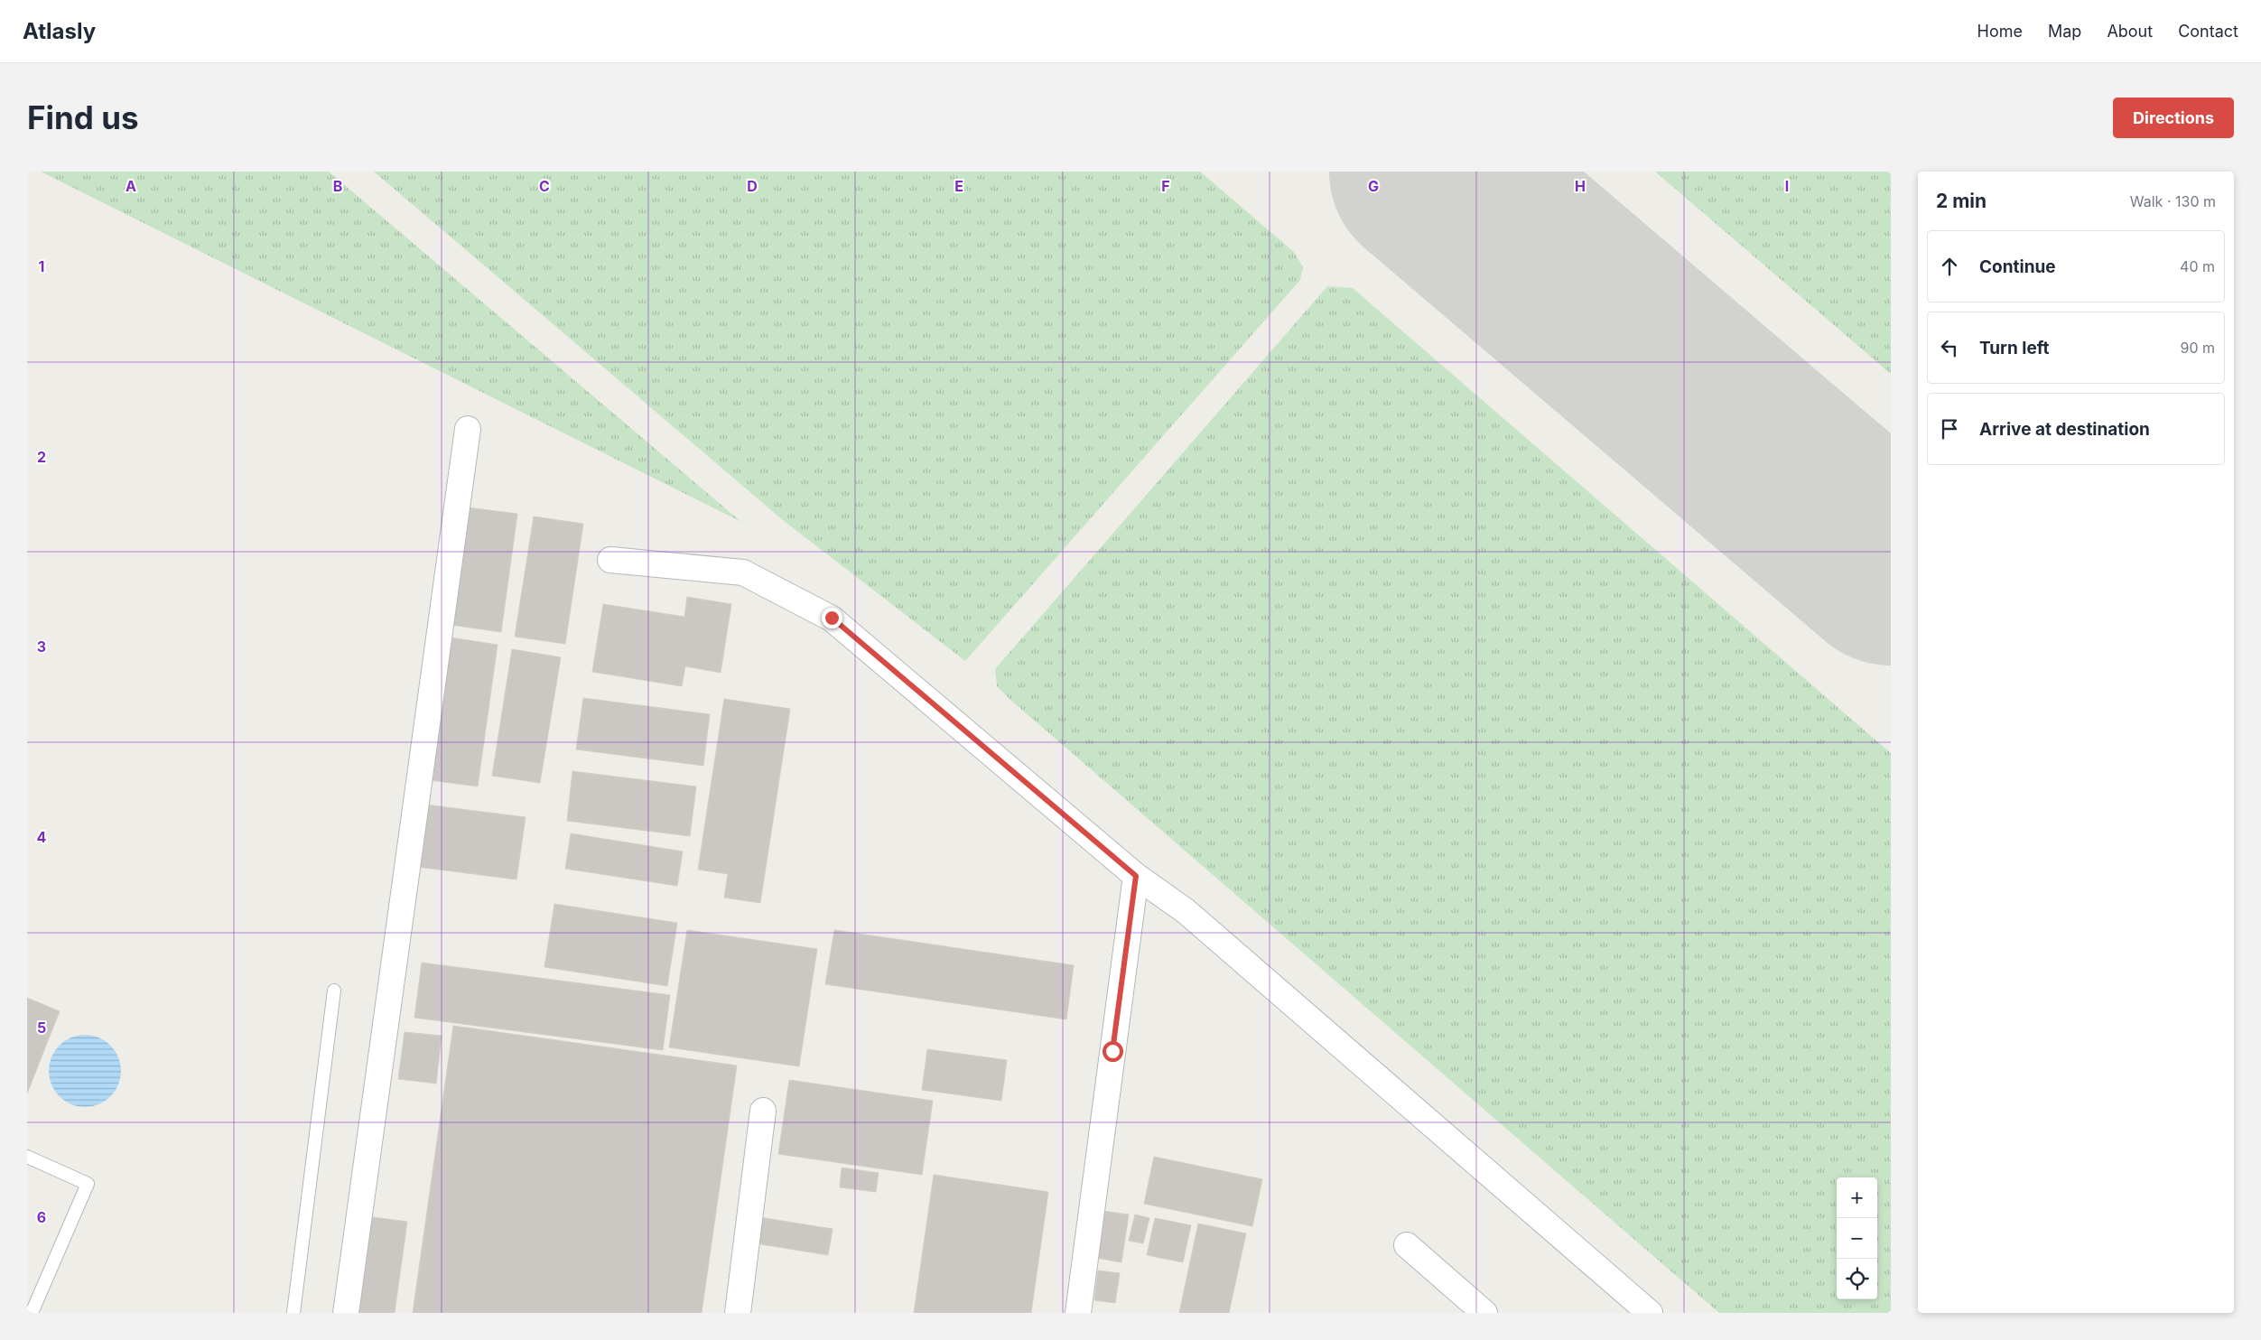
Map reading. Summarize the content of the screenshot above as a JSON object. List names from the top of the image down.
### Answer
{
  "page": {
    "header": "Atlasly",
    "nav": [
      "Home",
      "Map",
      "About",
      "Contact"
    ],
    "buttons": "Directions",
    "title": "Find us",
    "heading": ["2 min", "Walk · 130 m"],
    "list": [
      ["Continue", "40 m"],
      ["Turn left", "90 m"],
      "Arrive at destination"
    ],
    "map_buttons": ["+", "−"]
  },
  "grid": {
    "columns": [
      "A",
      "B",
      "C",
      "D",
      "E",
      "F",
      "G",
      "H",
      "I"
    ],
    "rows": [
      "1",
      "2",
      "3",
      "4",
      "5",
      "6"
    ]
  }
}
